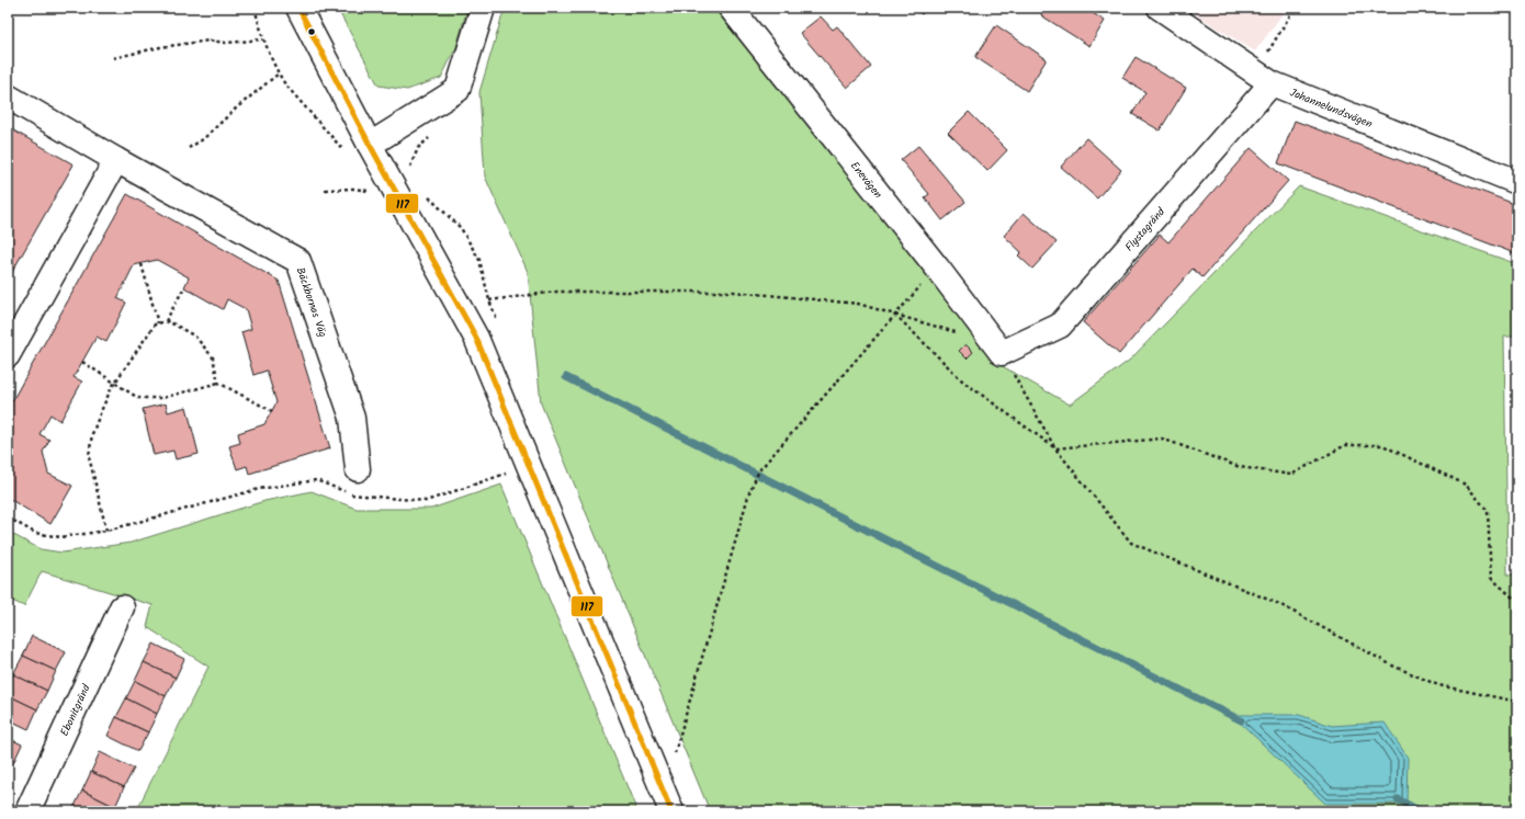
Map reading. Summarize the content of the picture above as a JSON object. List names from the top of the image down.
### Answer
{
  "streets": {
    "street": [
      "Johannelundsvägen",
      "Enevägen",
      "Flystagränd",
      "Bäckbornas Väg",
      "Ebonitgränd"
    ]
  },
  "crossings": [
    ["Johannelundsvägen", "Flystagränd"],
    ["Enevägen", "Flystagränd"]
  ],
  "lines": ["transit line 117"]
}
